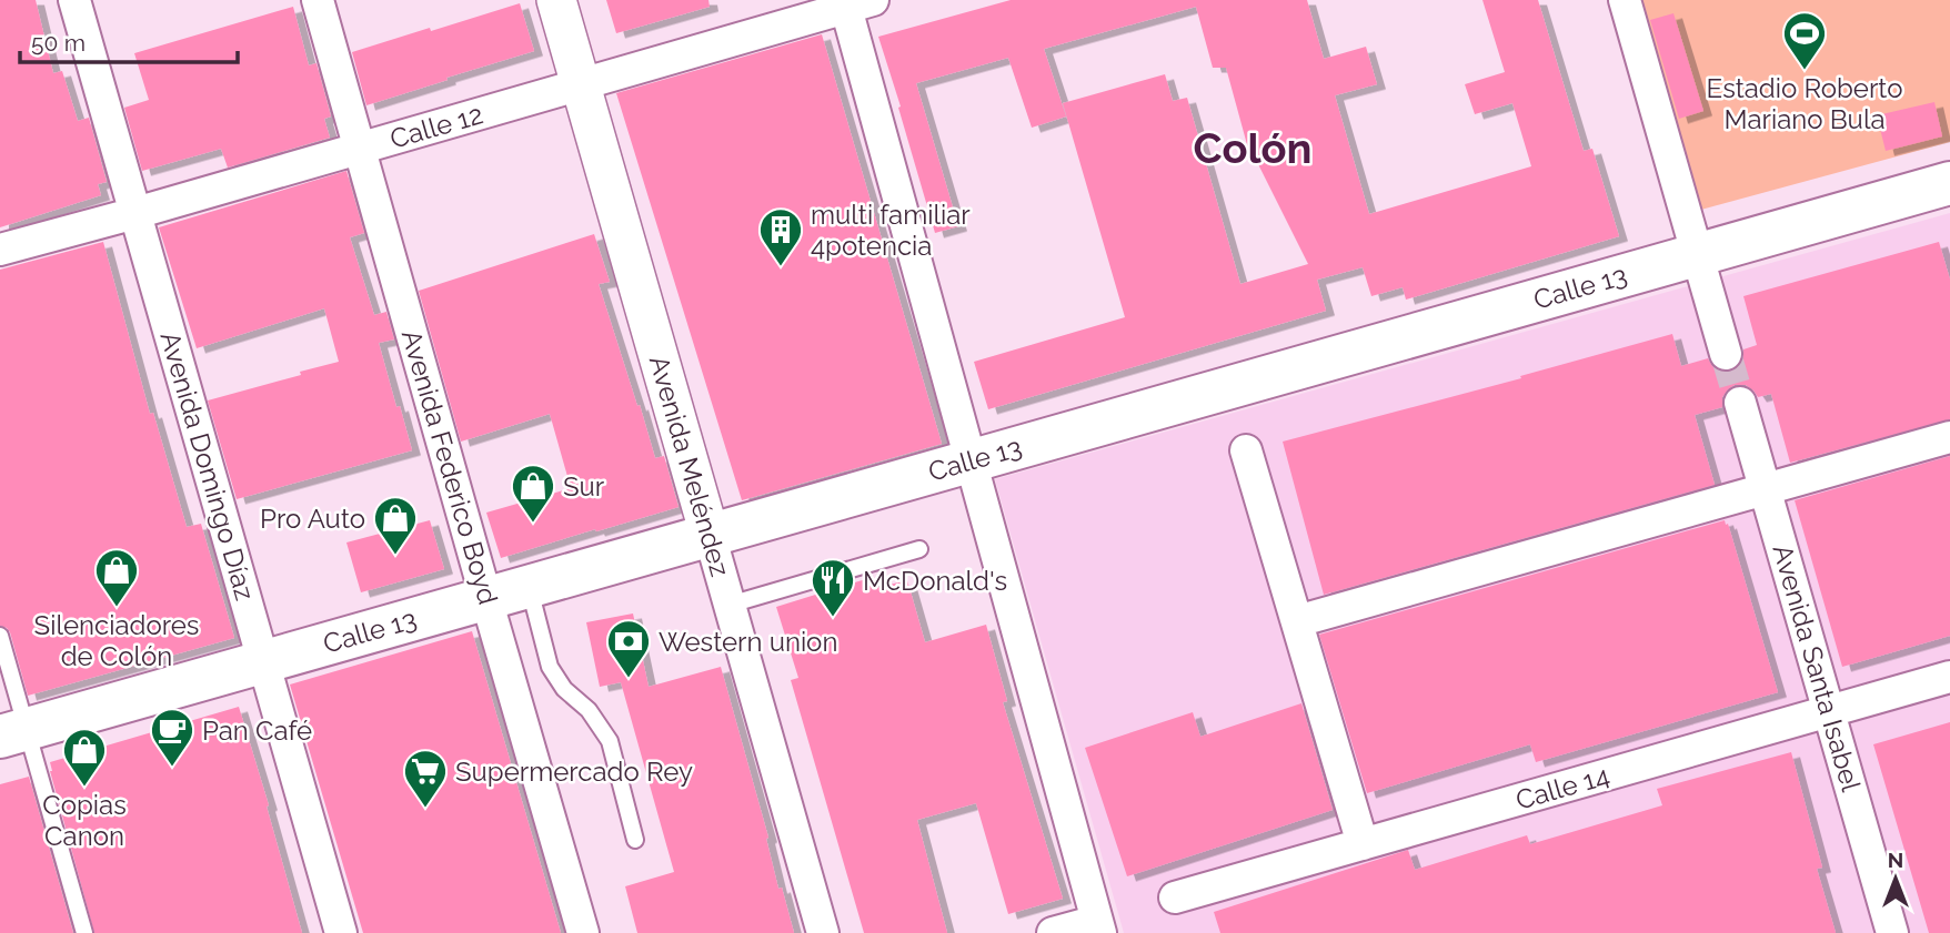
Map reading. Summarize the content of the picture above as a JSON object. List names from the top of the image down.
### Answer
{
  "streets": {
    "main road": ["Calle 13"],
    "street": [
      "Calle 12",
      "Avenida Domingo Díaz",
      "Avenida Meléndez",
      "Avenida Federico Boyd",
      "Avenida Santa Isabel",
      "Calle 14"
    ]
  },
  "crossings": [
    ["Calle 12", "Avenida Domingo Díaz"],
    ["Calle 12", "Avenida Meléndez"],
    ["Calle 12", "Avenida Federico Boyd"],
    ["Calle 13", "Avenida Domingo Díaz"],
    ["Calle 13", "Avenida Meléndez"],
    ["Calle 13", "Avenida Federico Boyd"],
    ["Avenida Santa Isabel", "Calle 14"]
  ],
  "districts": ["Colón"],
  "places": {
    "sports": ["Estadio Roberto Mariano Bula"],
    "building": ["multi familiar 4potencia"],
    "shop": [
      "Sur",
      "Pro Auto",
      "Silenciadores de Colón",
      "Copias Canon"
    ],
    "restaurant": ["McDonald's"],
    "bank": ["Western union"],
    "cafe": ["Pan Café"],
    "supermarket": ["Supermercado Rey"]
  },
  "scale_bar": "50 m",
  "north": "top"
}
